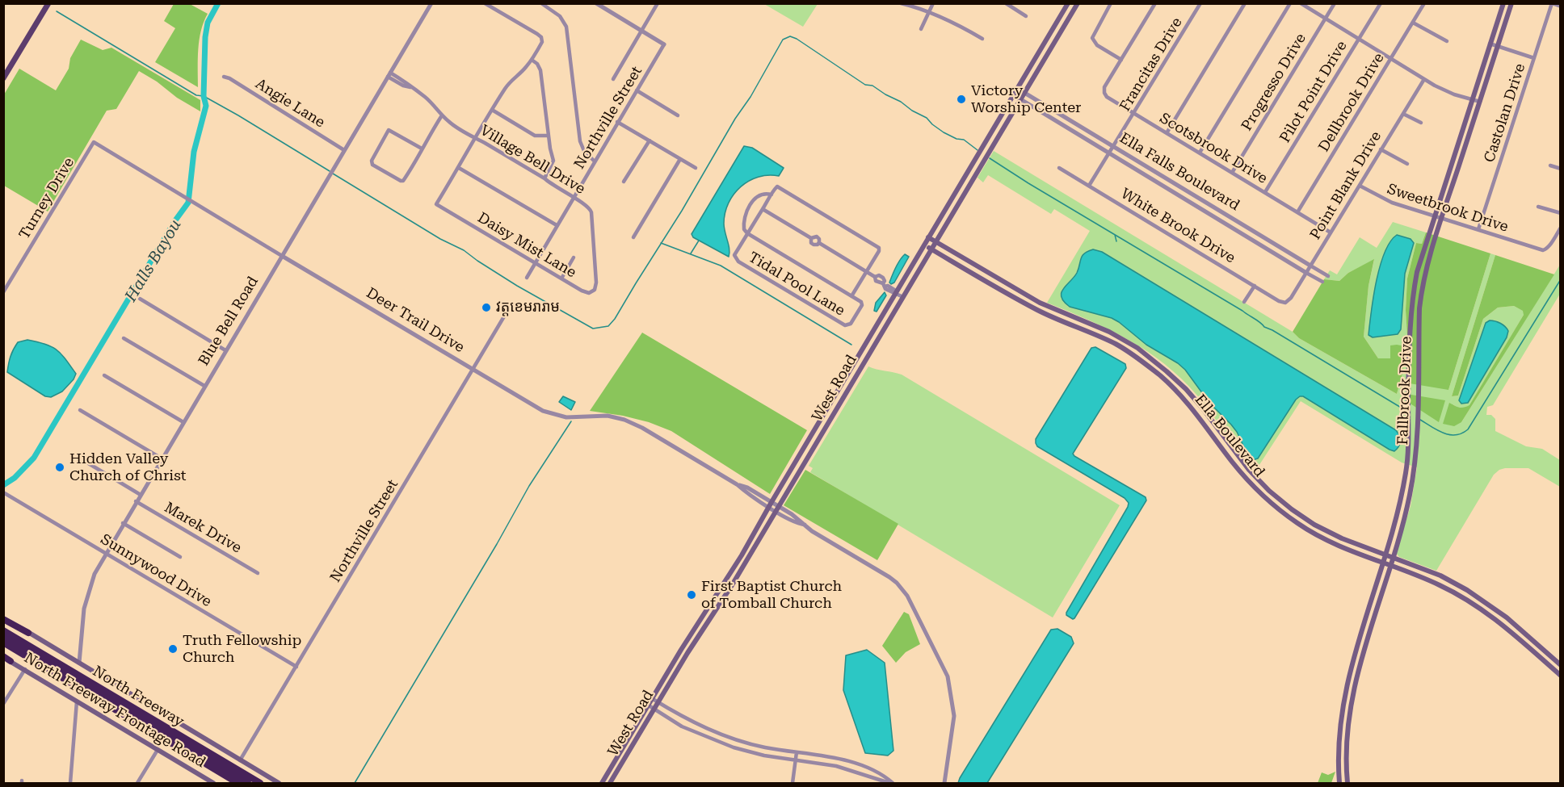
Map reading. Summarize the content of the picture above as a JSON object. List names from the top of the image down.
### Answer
{
  "streets": {
    "highway": ["North Freeway"],
    "main road": [
      "West Road",
      "Fallbrook Drive",
      "Ella Boulevard",
      "North Freeway Frontage Road"
    ],
    "street": [
      "Francitas Drive",
      "Progresso Drive",
      "Pilot Point Drive",
      "Dellbrook Drive",
      "Angie Lane",
      "Castolan Drive",
      "Northville Street",
      "Scotsbrook Drive",
      "Village Bell Drive",
      "Ella Falls Boulevard",
      "Point Blank Drive",
      "Turney Drive",
      "Sweetbrook Drive",
      "White Brook Drive",
      "Daisy Mist Lane",
      "Tidal Pool Lane",
      "Deer Trail Drive",
      "Blue Bell Road",
      "Marek Drive",
      "Sunnywood Drive"
    ]
  },
  "crossings": [
    ["Francitas Drive", "Scotsbrook Drive"],
    ["Francitas Drive", "Ella Falls Boulevard"],
    ["Francitas Drive", "White Brook Drive"],
    ["Progresso Drive", "Scotsbrook Drive"],
    ["Pilot Point Drive", "Scotsbrook Drive"],
    ["Dellbrook Drive", "Scotsbrook Drive"],
    ["Angie Lane", "Blue Bell Road"],
    ["Castolan Drive", "Sweetbrook Drive"],
    ["Northville Street", "Village Bell Drive"],
    ["Northville Street", "Daisy Mist Lane"],
    ["Northville Street", "Deer Trail Drive"],
    ["Northville Street", "Sunnywood Drive"],
    ["Northville Street", "North Freeway Frontage Road"],
    ["Scotsbrook Drive", "Point Blank Drive"],
    ["Village Bell Drive", "Daisy Mist Lane"],
    ["Village Bell Drive", "Blue Bell Road"],
    ["Ella Falls Boulevard", "Point Blank Drive"],
    ["Ella Falls Boulevard", "West Road"],
    ["Point Blank Drive", "Sweetbrook Drive"],
    ["Point Blank Drive", "White Brook Drive"],
    ["Turney Drive", "Deer Trail Drive"],
    ["Sweetbrook Drive", "Fallbrook Drive"],
    ["Deer Trail Drive", "Blue Bell Road"],
    ["Deer Trail Drive", "West Road"],
    ["Blue Bell Road", "Marek Drive"],
    ["Blue Bell Road", "Sunnywood Drive"],
    ["Blue Bell Road", "North Freeway Frontage Road"],
    ["West Road", "Ella Boulevard"],
    ["Fallbrook Drive", "Ella Boulevard"]
  ],
  "water": ["Halls Bayou"],
  "places": [
    "Victory Worship Center",
    "វត្តខេមរារាម",
    "Hidden Valley Church of Christ",
    "First Baptist Church of Tomball Church",
    "Truth Fellowship Church"
  ]
}
